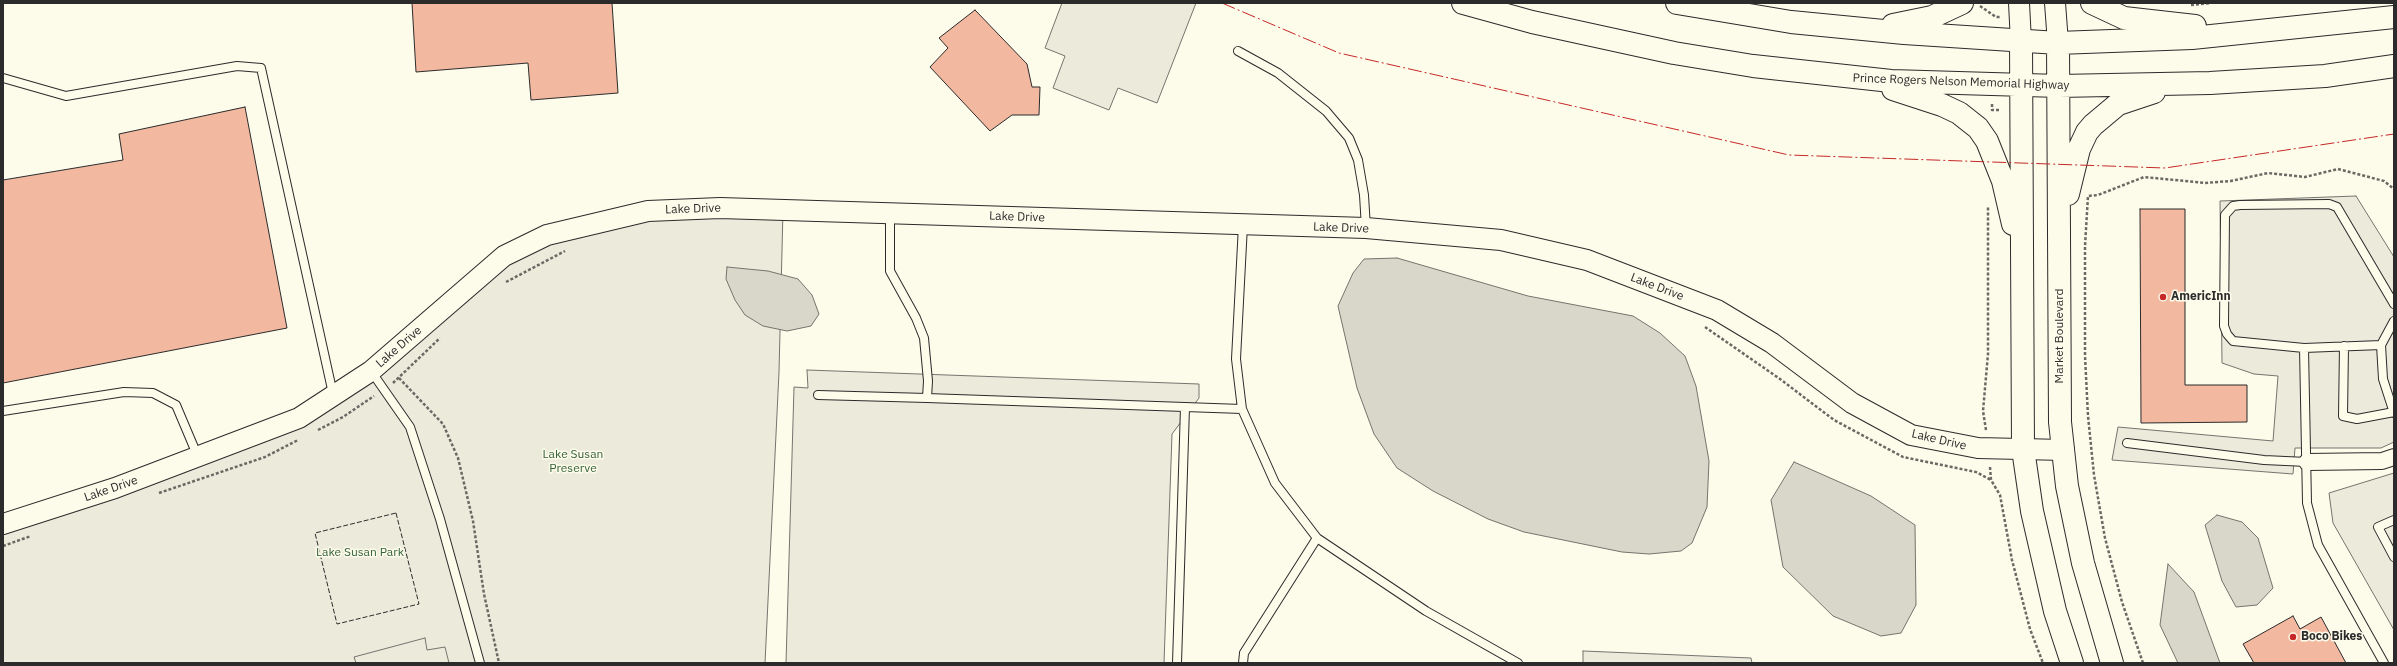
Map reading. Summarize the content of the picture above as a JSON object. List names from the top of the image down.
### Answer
{
  "streets": {
    "main road": ["Prince Rogers Nelson Memorial Highway", "Market Boulevard"],
    "street": ["Lake Drive"]
  },
  "crossings": [
    ["Prince Rogers Nelson Memorial Highway", "Market Boulevard"],
    ["Lake Drive", "Market Boulevard"]
  ],
  "parks": ["Lake Susan Preserve", "Lake Susan Park"],
  "places": ["AmericInn", "Boco Bikes"]
}
